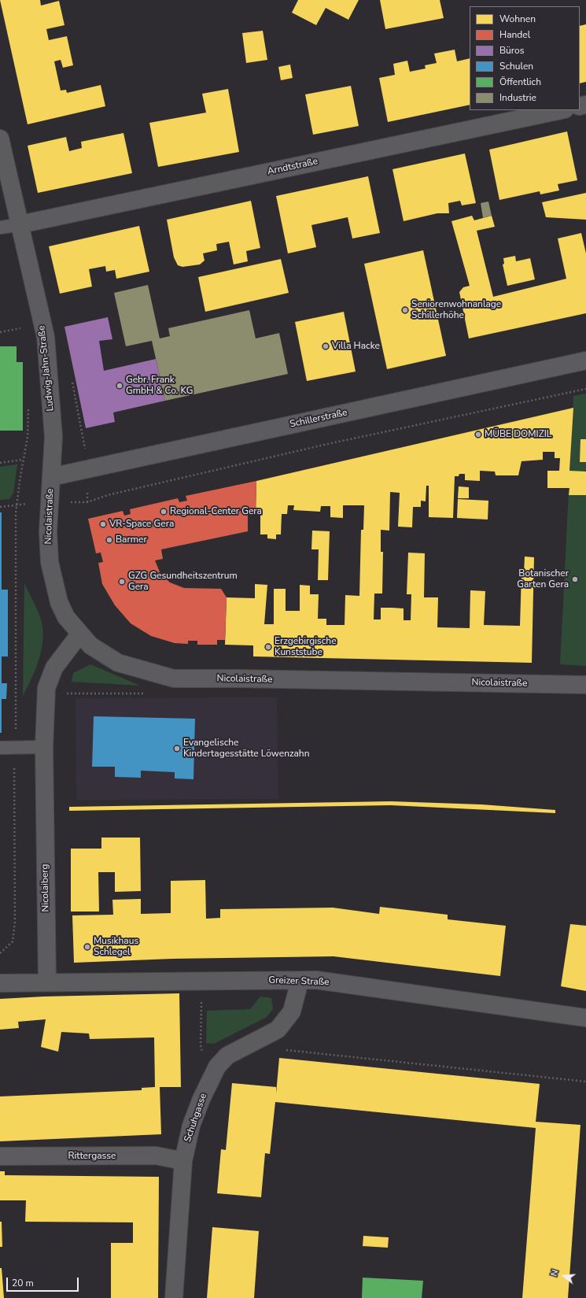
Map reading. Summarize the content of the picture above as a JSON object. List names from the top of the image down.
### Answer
{
  "streets": {
    "street": [
      "Arndtstraße",
      "Ludwig-Jahn-Straße",
      "Schillerstraße",
      "Nicolaistraße",
      "Nicolaiberg",
      "Greizer Straße",
      "Schuhgasse",
      "Rittergasse"
    ]
  },
  "crossings": [
    ["Arndtstraße", "Ludwig-Jahn-Straße"],
    ["Ludwig-Jahn-Straße", "Schillerstraße"],
    ["Ludwig-Jahn-Straße", "Nicolaistraße"],
    ["Schillerstraße", "Nicolaistraße"],
    ["Nicolaistraße", "Nicolaiberg"],
    ["Nicolaiberg", "Greizer Straße"],
    ["Greizer Straße", "Schuhgasse"],
    ["Schuhgasse", "Rittergasse"]
  ],
  "places": [
    "Seniorenwohnanlage Schillerhöhe",
    "Villa Hacke",
    "Gebr. Frank GmbH & Co. KG",
    "MÜBE DOMIZIL",
    "Regional-Center Gera",
    "VR-Space Gera",
    "Barmer",
    "Botanischer Garten Gera",
    "GZG Gesundheitszentrum Gera",
    "Erzgebirgische Kunststube",
    "Evangelische Kindertagesstätte Löwenzahn",
    "Musikhaus Schlegel"
  ],
  "legend": [
    "Wohnen",
    "Handel",
    "Büros",
    "Schulen",
    "Öffentlich",
    "Industrie"
  ],
  "scale_bar": "20 m",
  "north": "left"
}
